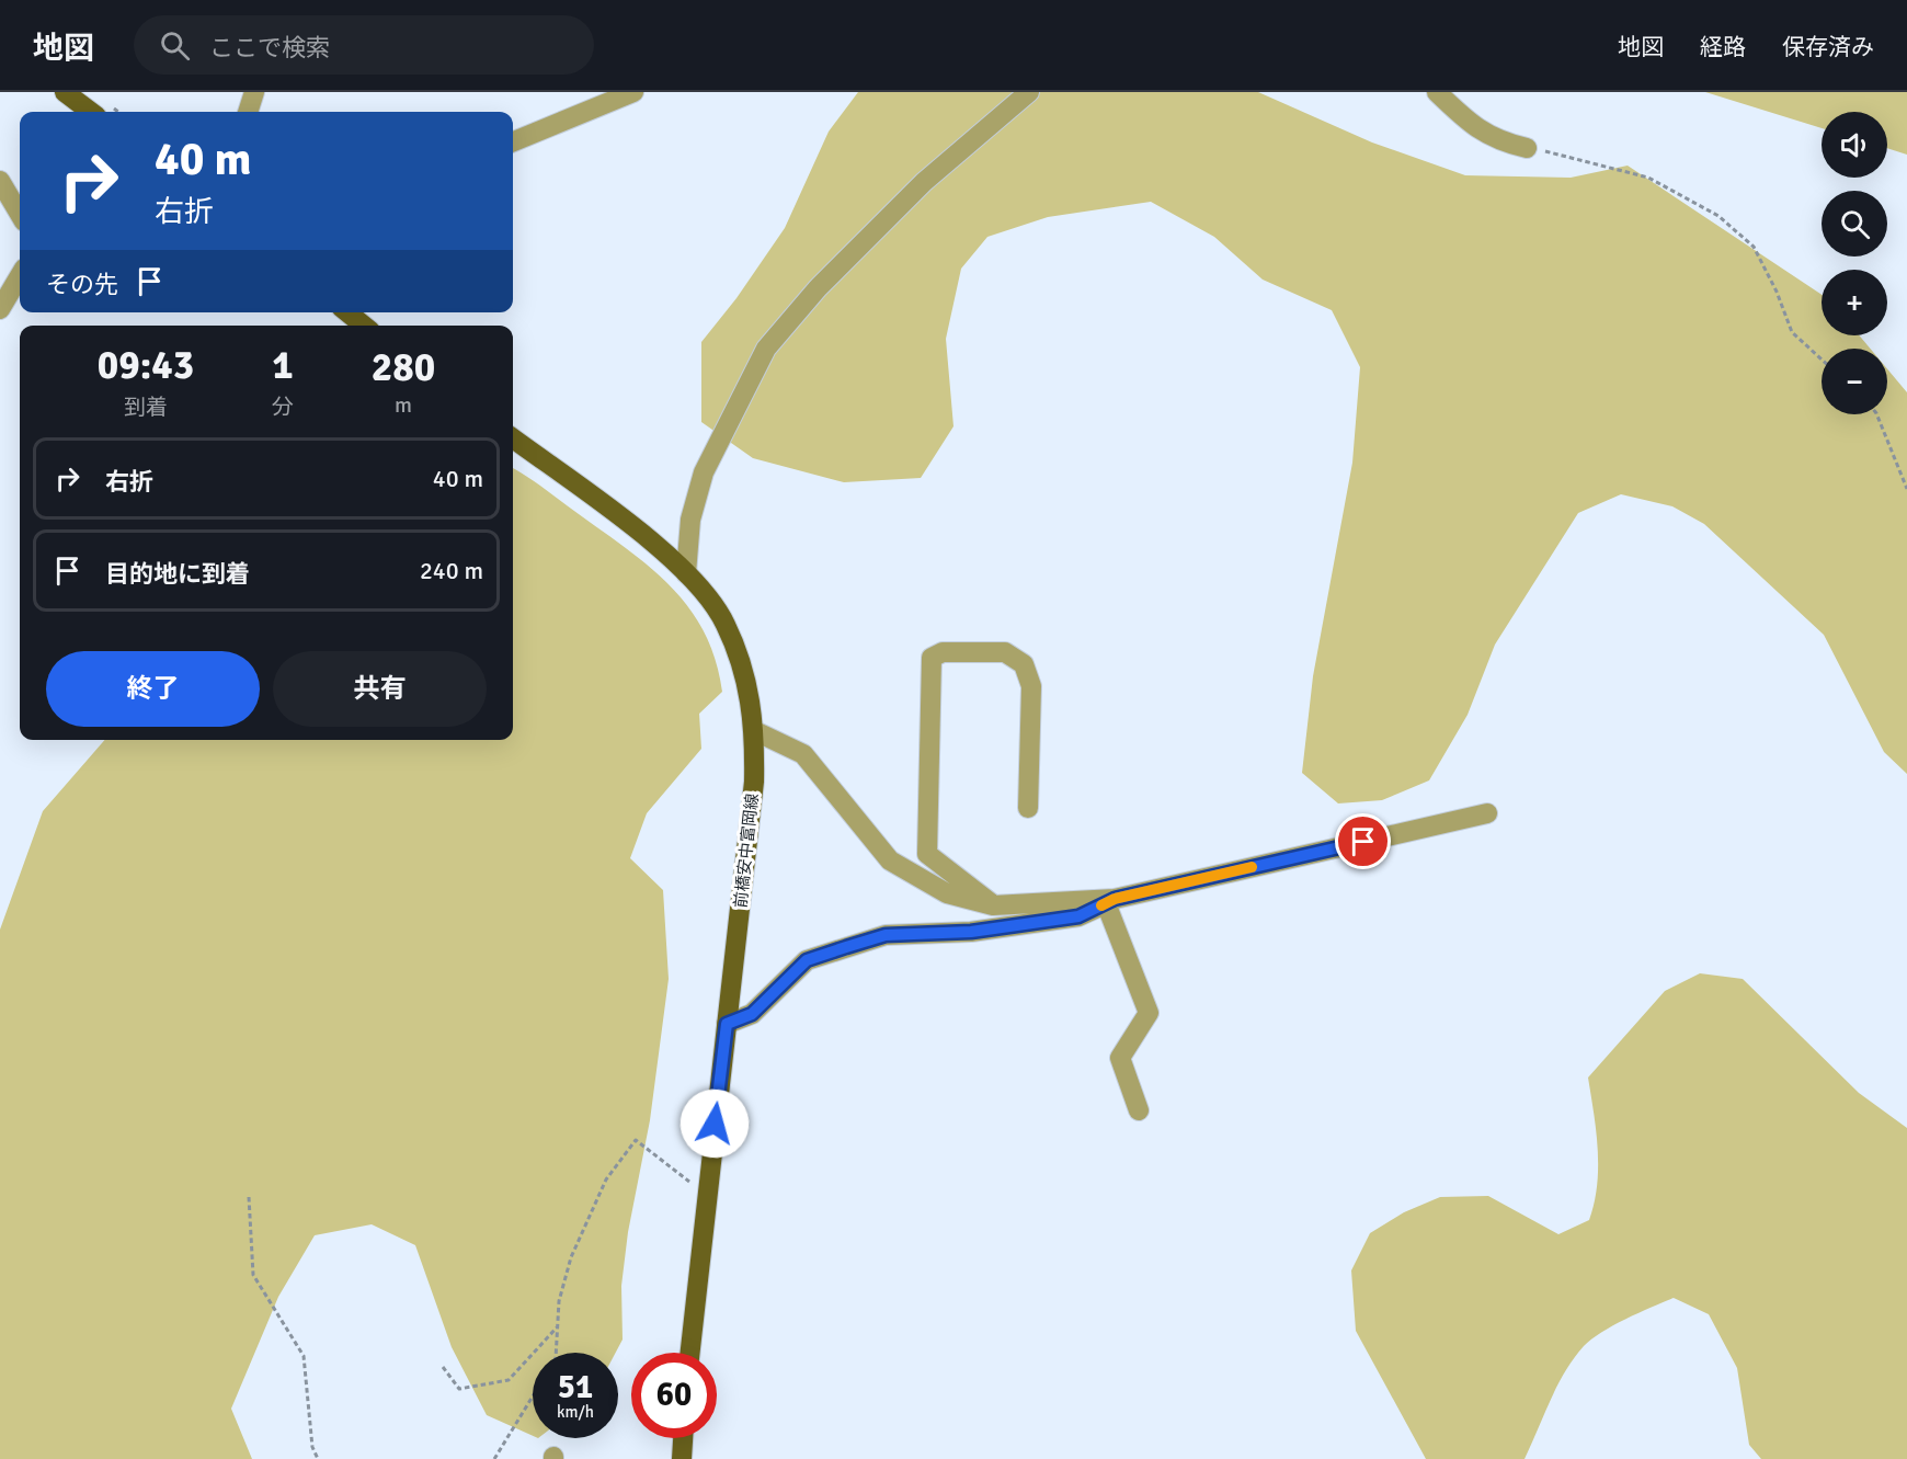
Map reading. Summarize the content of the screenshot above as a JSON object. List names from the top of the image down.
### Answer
{
  "streets": {
    "main road": ["前橋安中富岡線"]
  },
  "page": {
    "header": "地図",
    "search": "ここで検索",
    "nav": ["地図", "経路", "保存済み"],
    "map_buttons": ["+", "−"],
    "turn": ["40 m", "右折"],
    "then": "その先",
    "eta": [
      "09:43",
      "到着",
      "1",
      "分",
      "280",
      "m"
    ],
    "list": [
      {
        "name": "右折",
        "value": "40 m"
      },
      {
        "name": "目的地に到着",
        "value": "240 m"
      }
    ],
    "buttons": ["終了", "共有"],
    "speed": "51 km/h",
    "limit": "60"
  }
}
